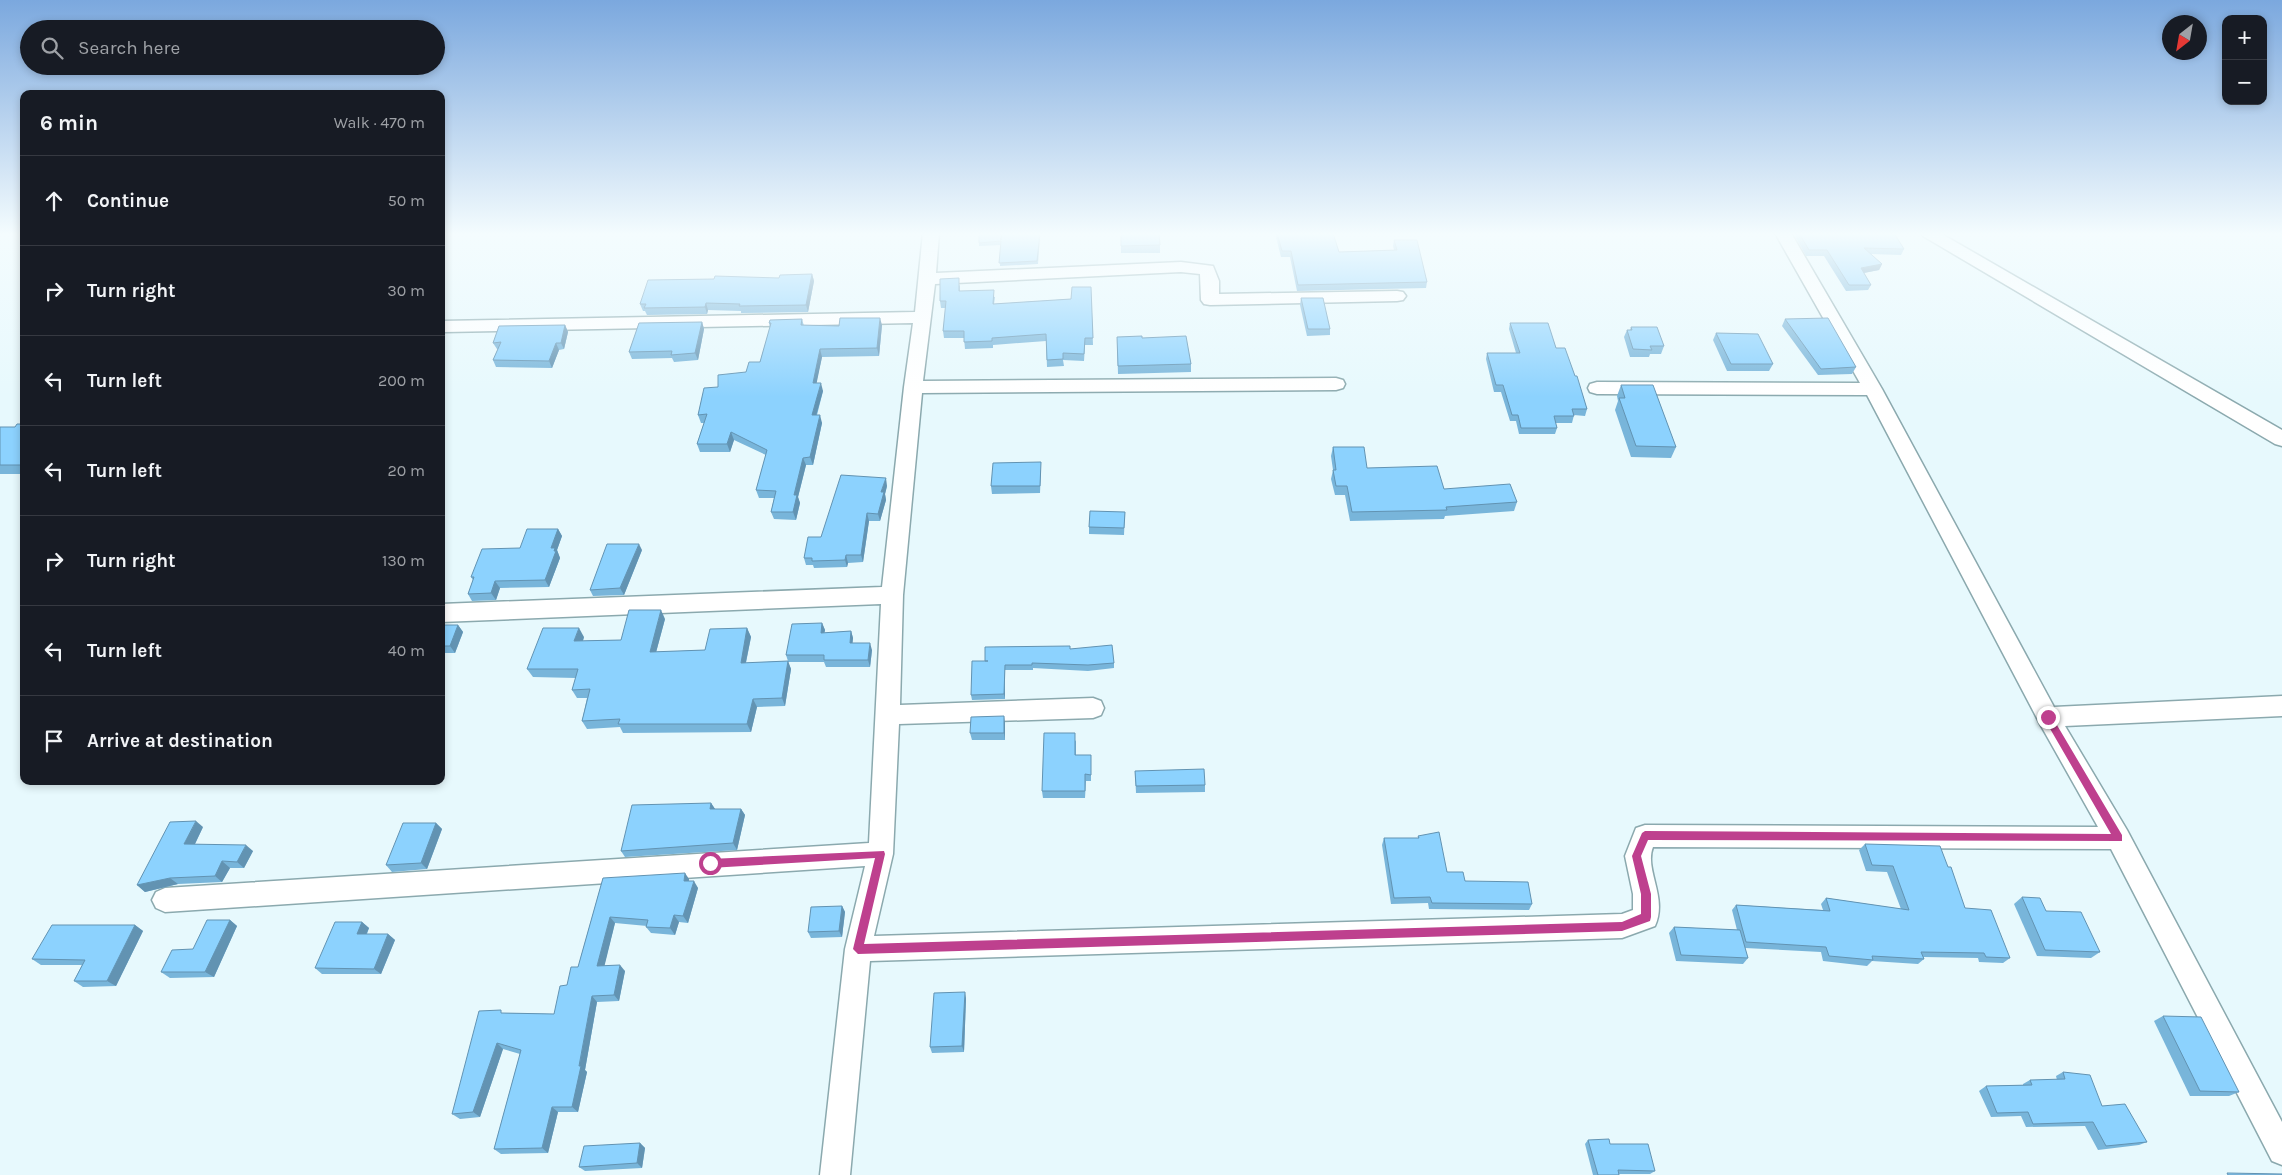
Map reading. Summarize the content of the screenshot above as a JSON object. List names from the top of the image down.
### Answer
{
  "north": "bottom left",
  "page": {
    "map_buttons": ["+", "−"],
    "search": "Search here",
    "heading": ["6 min", "Walk · 470 m"],
    "list": [
      ["Continue", "50 m"],
      ["Turn right", "30 m"],
      ["Turn left", "200 m"],
      ["Turn left", "20 m"],
      ["Turn right", "130 m"],
      ["Turn left", "40 m"],
      "Arrive at destination"
    ]
  }
}
